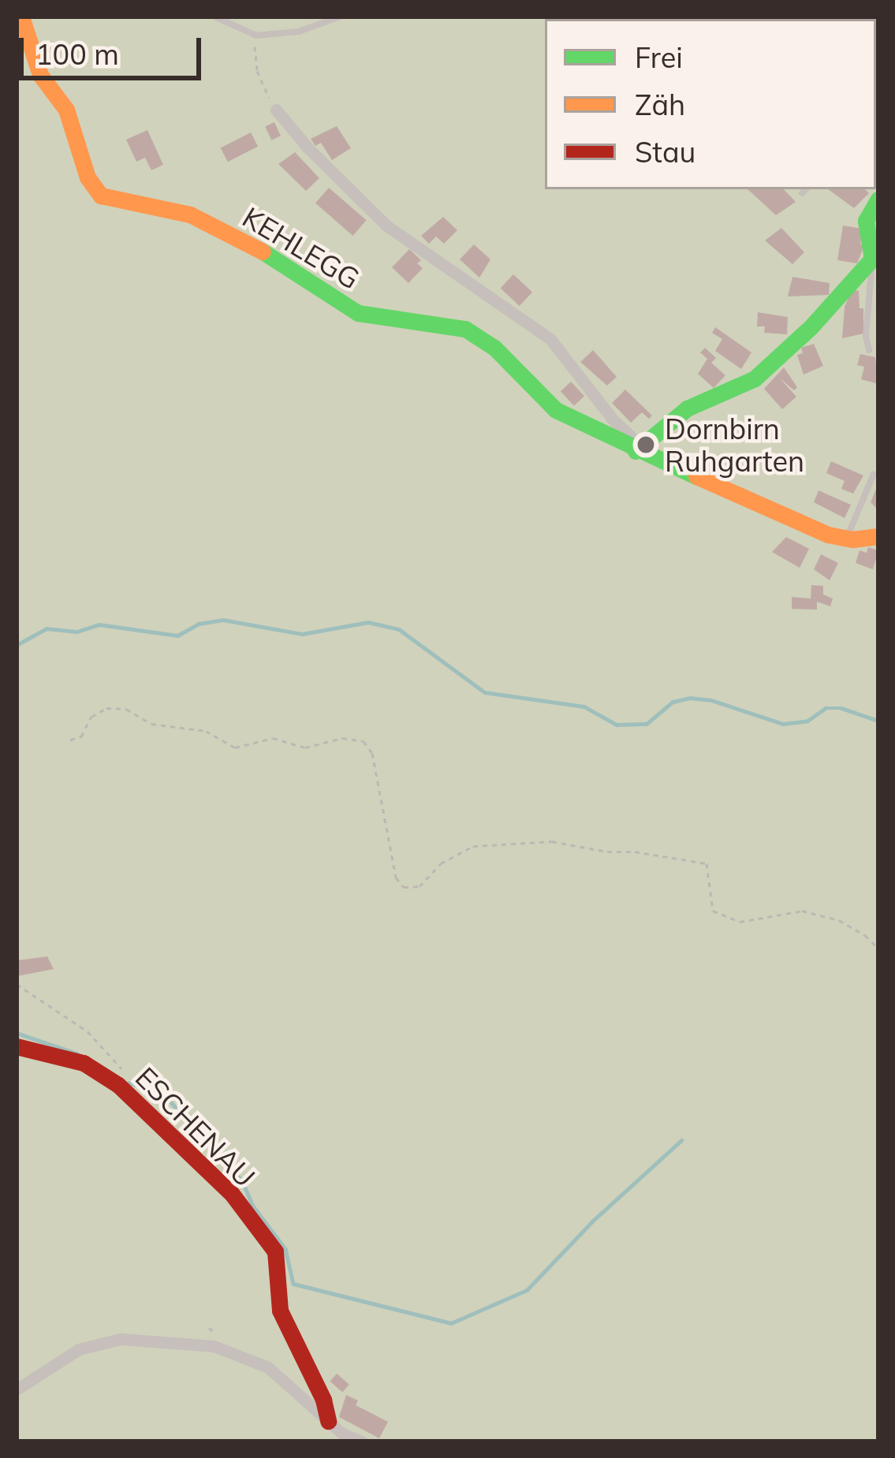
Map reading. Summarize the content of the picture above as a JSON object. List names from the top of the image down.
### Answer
{
  "streets": {
    "street": ["KEHLEGG", "ESCHENAU"]
  },
  "places": ["Dornbirn Ruhgarten"],
  "legend": ["Frei", "Zäh", "Stau"],
  "scale_bar": "100 m"
}
